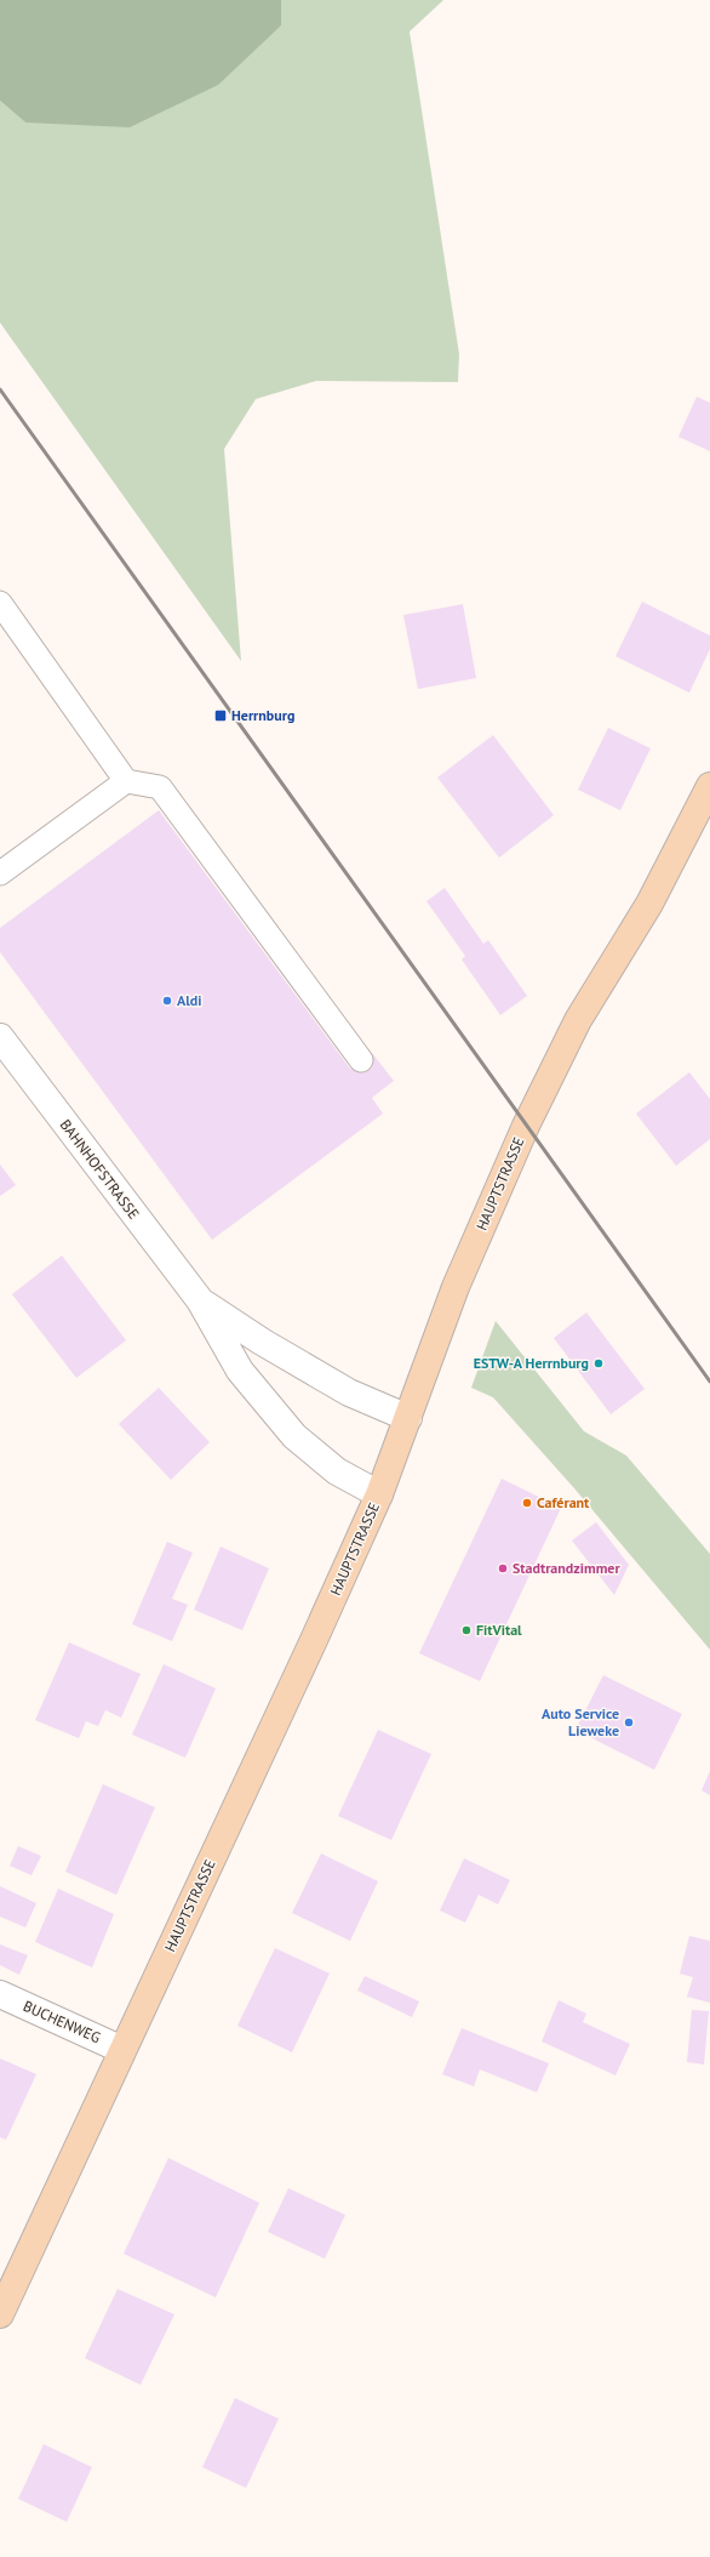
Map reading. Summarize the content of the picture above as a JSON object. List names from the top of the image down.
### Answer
{
  "streets": {
    "main road": ["HAUPTSTRASSE"],
    "street": ["BAHNHOFSTRASSE", "BUCHENWEG"]
  },
  "crossings": [
    ["BAHNHOFSTRASSE", "HAUPTSTRASSE"],
    ["HAUPTSTRASSE", "BUCHENWEG"]
  ],
  "places": {
    "transit": ["Herrnburg"],
    "other": [
      "Aldi",
      "ESTW-A Herrnburg",
      "Caférant",
      "Stadtrandzimmer",
      "FitVital",
      "Auto Service Lieweke"
    ]
  }
}
